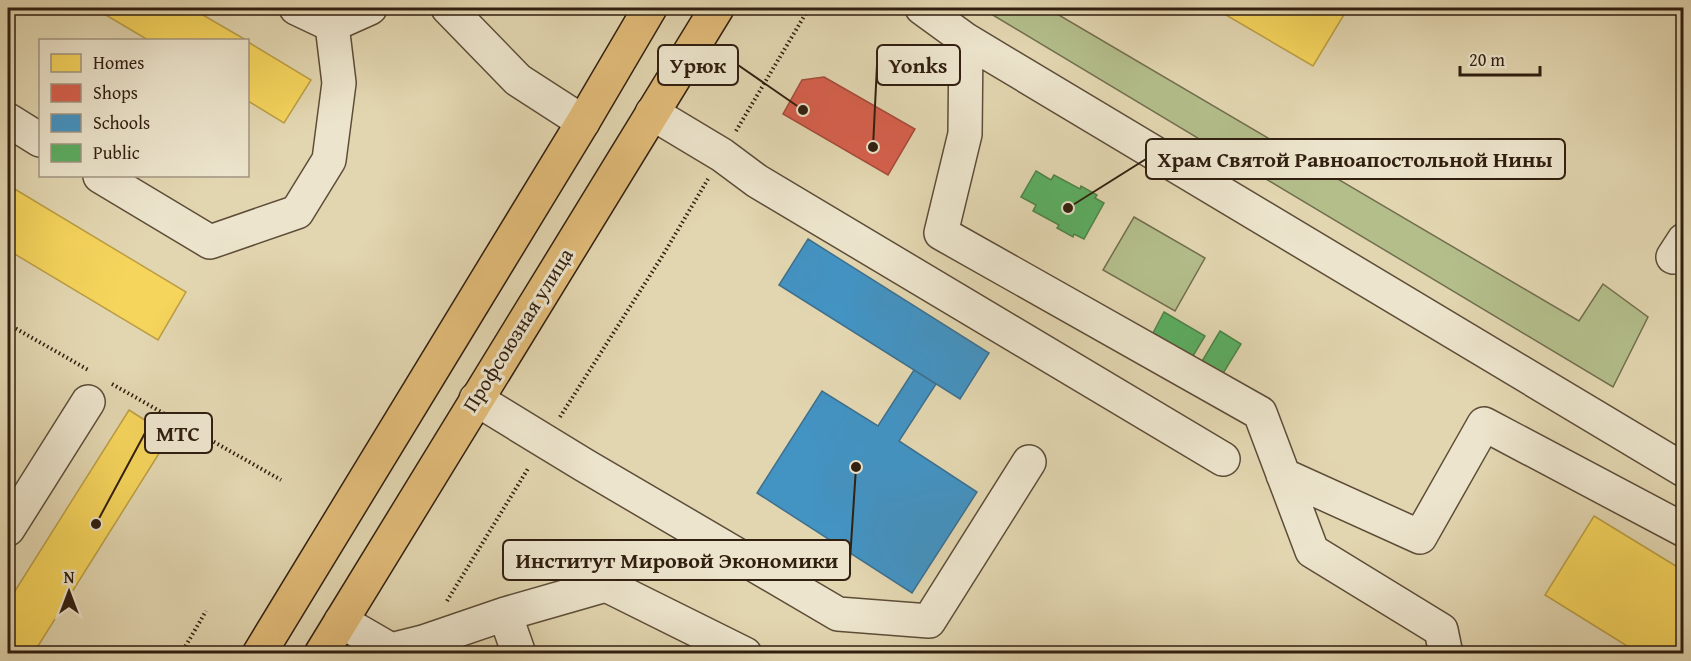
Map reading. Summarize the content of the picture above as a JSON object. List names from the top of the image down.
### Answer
{
  "streets": {
    "main road": ["Профсоюзная улица"]
  },
  "places": [
    "Урюк",
    "Yonks",
    "Храм Святой Равноапостольной Нины",
    "Институт Мировой Экономики",
    "МТС"
  ],
  "legend": [
    "Homes",
    "Shops",
    "Schools",
    "Public"
  ],
  "scale_bar": "20 m",
  "north": "top"
}
